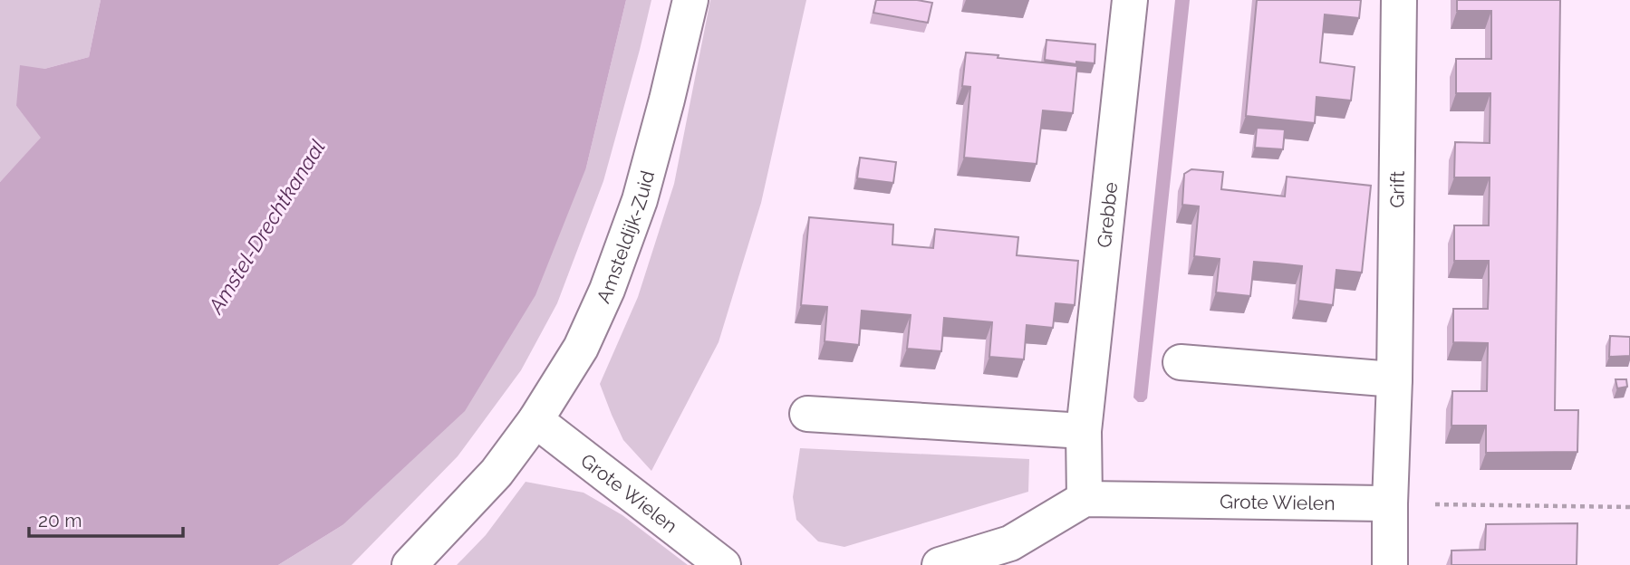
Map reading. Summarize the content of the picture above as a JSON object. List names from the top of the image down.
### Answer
{
  "streets": {
    "street": [
      "Grift",
      "Grebbe",
      "Amsteldijk-Zuid",
      "Grote Wielen"
    ]
  },
  "crossings": [
    ["Grift", "Grote Wielen"],
    ["Grebbe", "Grote Wielen"],
    ["Amsteldijk-Zuid", "Grote Wielen"]
  ],
  "water": ["Amstel-Drechtkanaal"],
  "scale_bar": "20 m"
}
